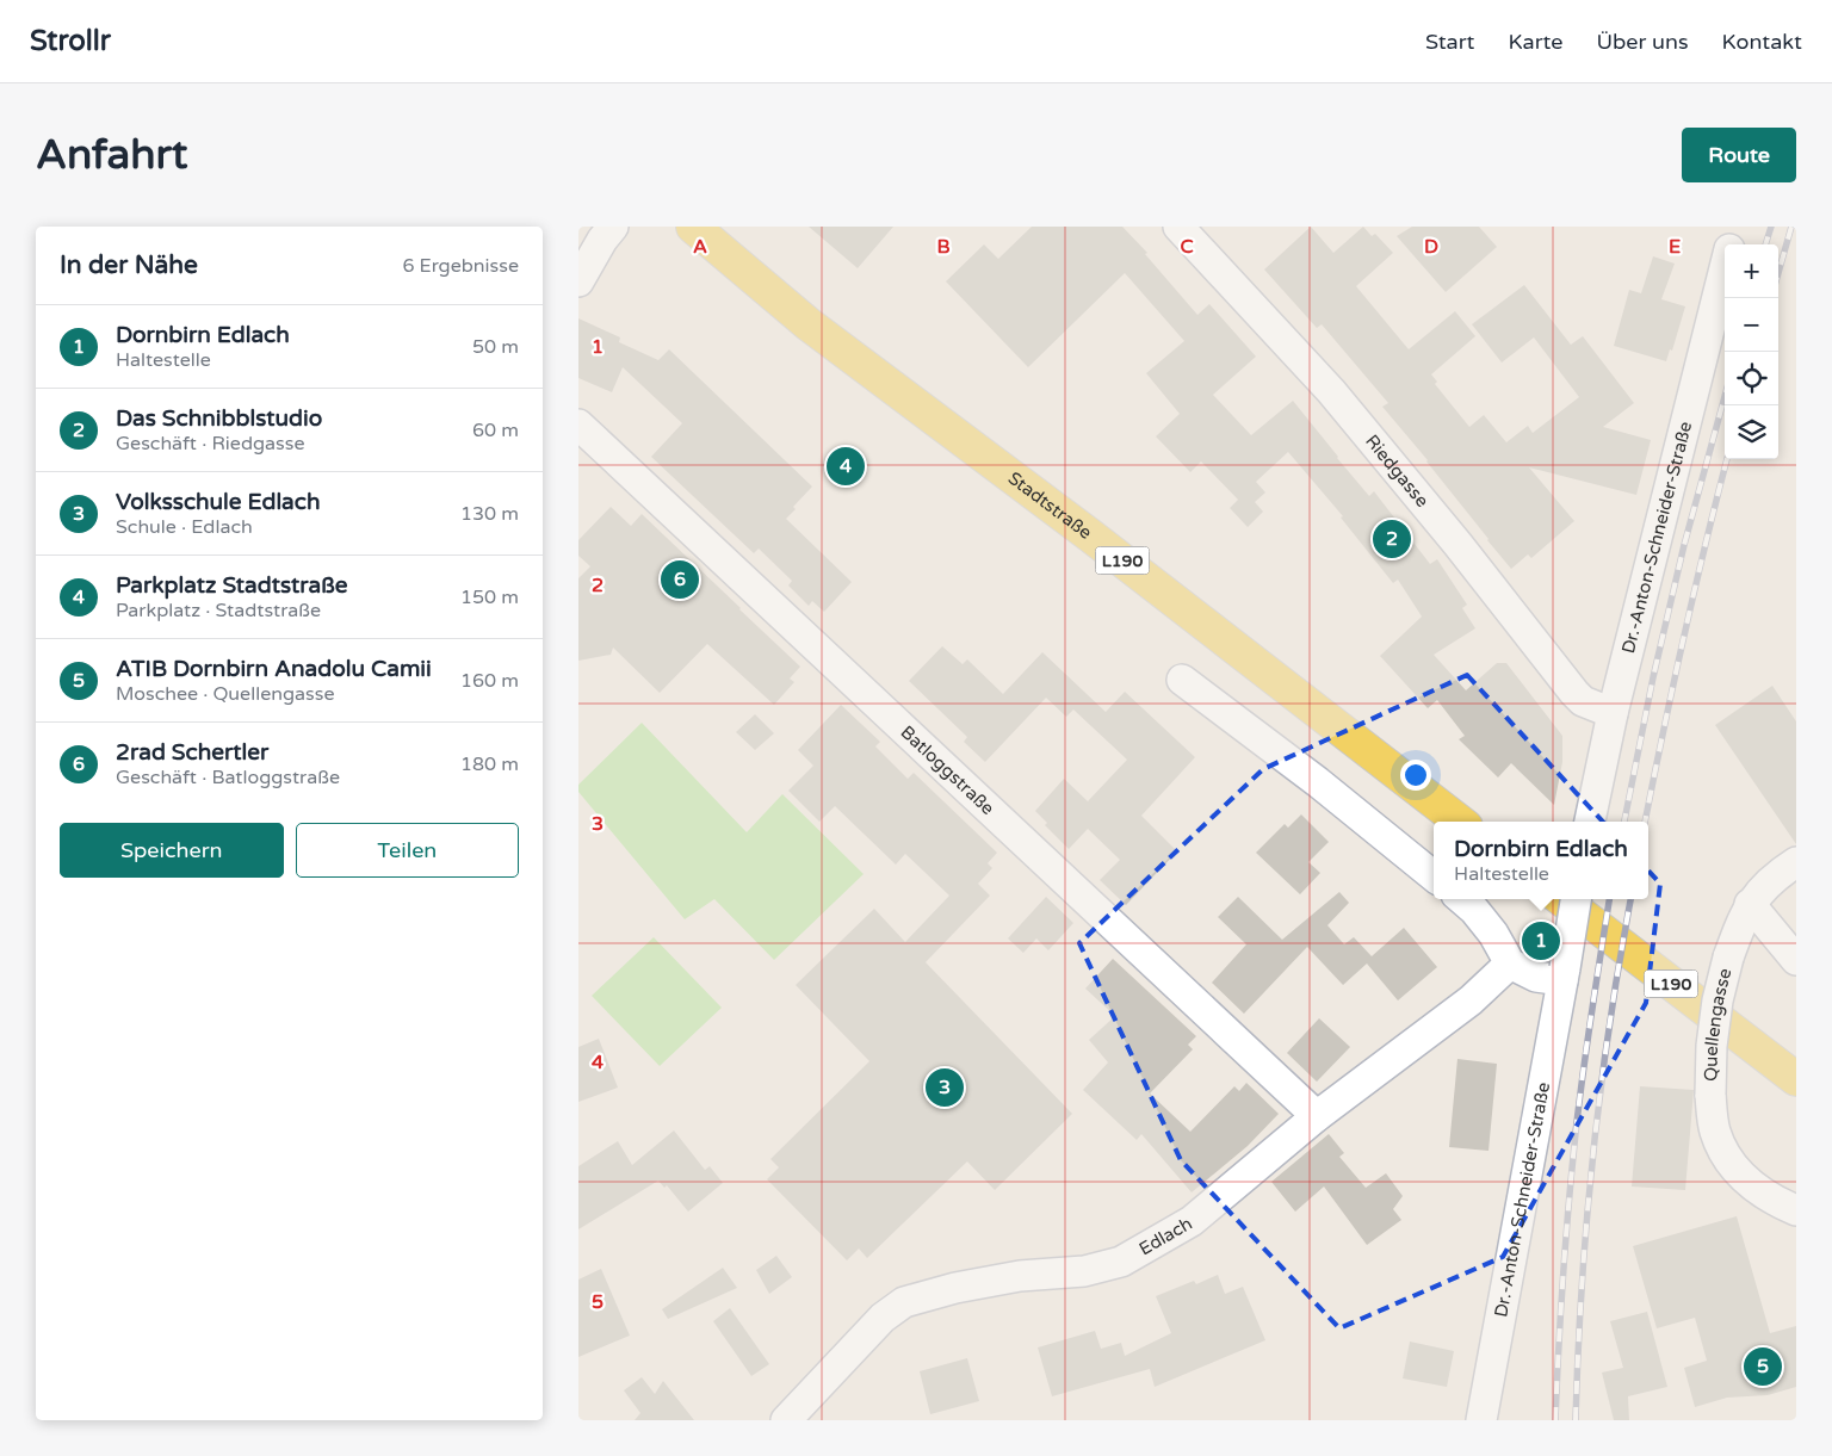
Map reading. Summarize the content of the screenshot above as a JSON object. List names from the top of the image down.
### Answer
{
  "streets": {
    "main road": ["Stadtstraße", "L190"],
    "street": [
      "Riedgasse",
      "Dr.-Anton-Schneider-Straße",
      "Batloggstraße",
      "Quellengasse",
      "Edlach"
    ]
  },
  "crossings": [
    ["Riedgasse", "Dr.-Anton-Schneider-Straße"],
    ["Batloggstraße", "Edlach"]
  ],
  "page": {
    "header": "Strollr",
    "nav": [
      "Start",
      "Karte",
      "Über uns",
      "Kontakt"
    ],
    "buttons": [
      "Route",
      ["Speichern", "Teilen"]
    ],
    "title": "Anfahrt",
    "heading": ["In der Nähe", "6 Ergebnisse"],
    "map_buttons": ["+", "−"],
    "list": [
      {
        "mark": "1",
        "name": "Dornbirn Edlach",
        "note": "Haltestelle",
        "value": "50 m"
      },
      {
        "mark": "2",
        "name": "Das Schnibblstudio",
        "note": "Geschäft · Riedgasse",
        "value": "60 m"
      },
      {
        "mark": "3",
        "name": "Volksschule Edlach",
        "note": "Schule · Edlach",
        "value": "130 m"
      },
      {
        "mark": "4",
        "name": "Parkplatz Stadtstraße",
        "note": "Parkplatz · Stadtstraße",
        "value": "150 m"
      },
      {
        "mark": "5",
        "name": "ATIB Dornbirn Anadolu Camii",
        "note": "Moschee · Quellengasse",
        "value": "160 m"
      },
      {
        "mark": "6",
        "name": "2rad Schertler",
        "note": "Geschäft · Batloggstraße",
        "value": "180 m"
      }
    ],
    "pins": [
      "4",
      "2",
      "6",
      "1",
      "3",
      "5"
    ],
    "popup": ["Dornbirn Edlach", "Haltestelle"]
  },
  "grid": {
    "columns": [
      "A",
      "B",
      "C",
      "D",
      "E"
    ],
    "rows": [
      "1",
      "2",
      "3",
      "4",
      "5"
    ]
  }
}
